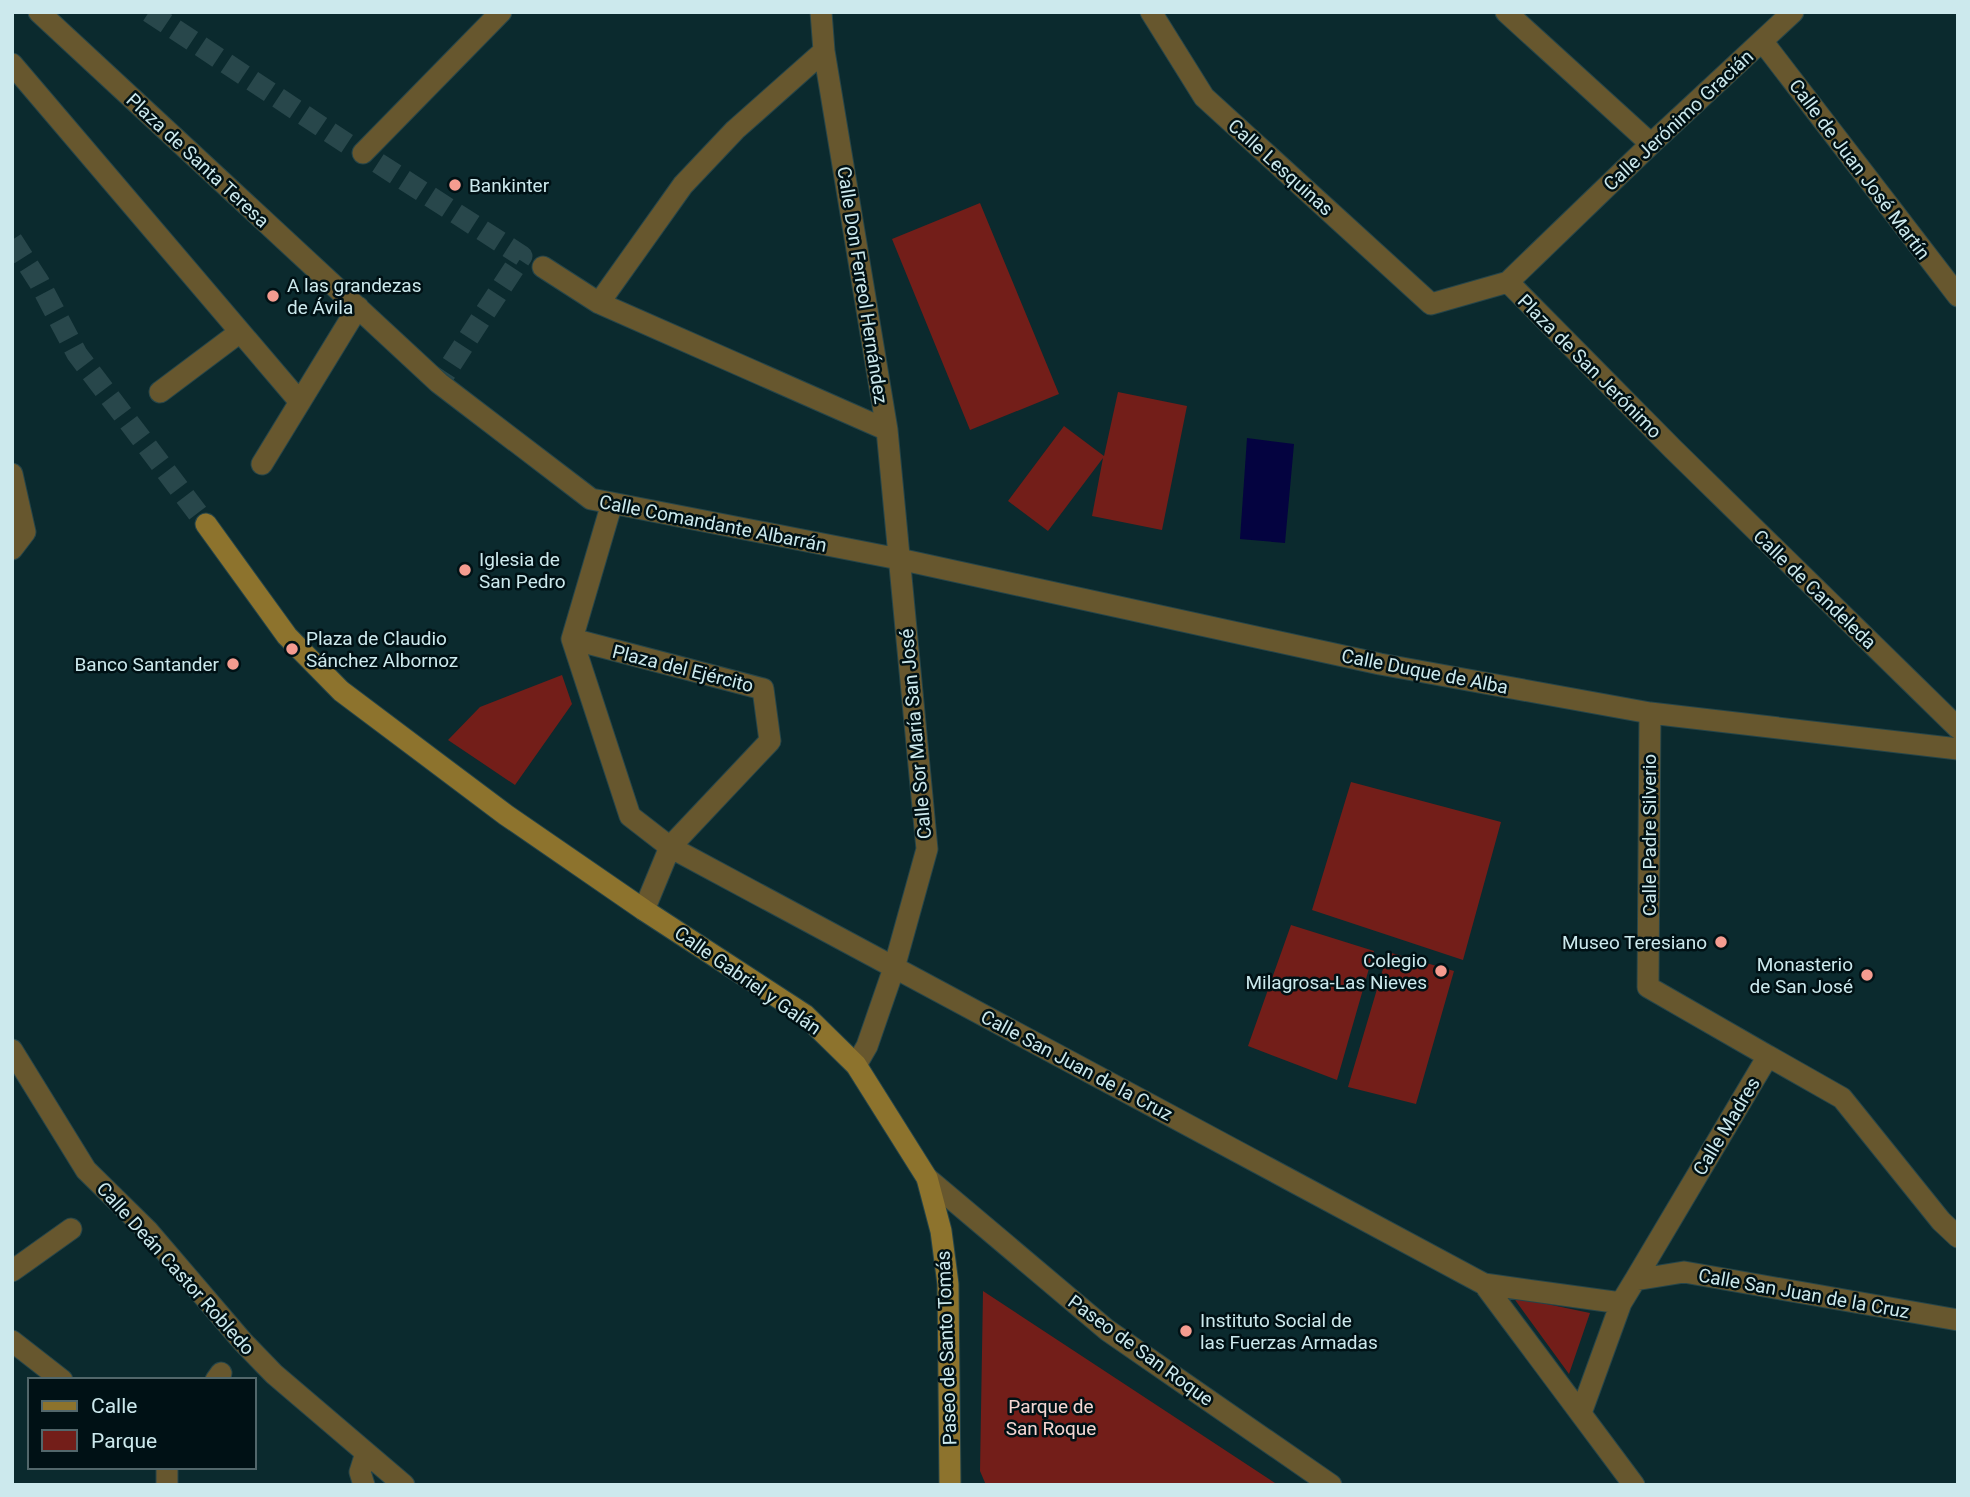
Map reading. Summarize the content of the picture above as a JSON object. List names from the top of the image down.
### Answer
{
  "streets": {
    "street": [
      "Calle Jerónimo Gracián",
      "Plaza de Santa Teresa",
      "Calle Lesquinas",
      "Calle de Juan José Martín",
      "Calle Don Ferreol Hernández",
      "Plaza de San Jerónimo",
      "Calle Comandante Albarrán",
      "Calle de Candeleda",
      "Plaza del Ejército",
      "Calle Duque de Alba",
      "Calle Sor María San José",
      "Calle Padre Silverio",
      "Calle Gabriel y Galán",
      "Calle San Juan de la Cruz",
      "Calle Madres",
      "Calle Deán Castor Robledo",
      "Paseo de Santo Tomás",
      "Paseo de San Roque"
    ]
  },
  "crossings": [
    ["Calle Jerónimo Gracián", "Calle de Juan José Martín"],
    ["Calle Jerónimo Gracián", "Plaza de San Jerónimo"],
    ["Plaza de Santa Teresa", "Calle Comandante Albarrán"],
    ["Calle Lesquinas", "Plaza de San Jerónimo"],
    ["Calle Don Ferreol Hernández", "Calle Comandante Albarrán"],
    ["Calle Don Ferreol Hernández", "Calle Duque de Alba"],
    ["Calle Don Ferreol Hernández", "Calle Sor María San José"],
    ["Plaza de San Jerónimo", "Calle de Candeleda"],
    ["Calle Comandante Albarrán", "Calle Duque de Alba"],
    ["Calle Comandante Albarrán", "Calle Sor María San José"],
    ["Plaza del Ejército", "Calle Gabriel y Galán"],
    ["Plaza del Ejército", "Calle San Juan de la Cruz"],
    ["Calle Duque de Alba", "Calle Sor María San José"],
    ["Calle Duque de Alba", "Calle Padre Silverio"],
    ["Calle Sor María San José", "Calle Gabriel y Galán"],
    ["Calle Sor María San José", "Calle San Juan de la Cruz"],
    ["Calle Sor María San José", "Paseo de Santo Tomás"],
    ["Calle Padre Silverio", "Calle Madres"],
    ["Calle Gabriel y Galán", "Paseo de Santo Tomás"],
    ["Calle San Juan de la Cruz", "Calle Madres"],
    ["Paseo de Santo Tomás", "Paseo de San Roque"]
  ],
  "parks": ["Parque de San Roque"],
  "places": [
    "Bankinter",
    "A las grandezas de Ávila",
    "Iglesia de San Pedro",
    "Plaza de Claudio Sánchez Albornoz",
    "Banco Santander",
    "Museo Teresiano",
    "Colegio Milagrosa-Las Nieves",
    "Monasterio de San José",
    "Instituto Social de las Fuerzas Armadas"
  ],
  "legend": ["Calle", "Parque"]
}
